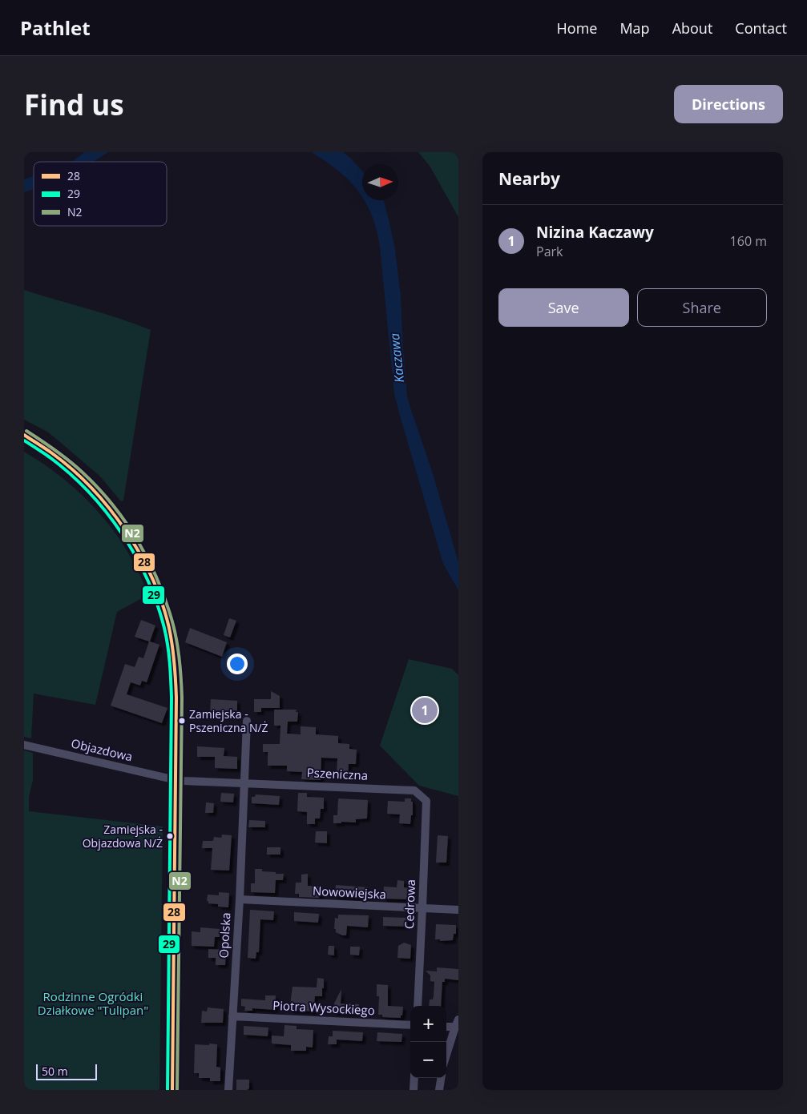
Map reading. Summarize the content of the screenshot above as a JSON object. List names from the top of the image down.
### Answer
{
  "streets": {
    "street": [
      "Objazdowa",
      "Pszeniczna",
      "Nowowiejska",
      "Cedrowa",
      "Opolska",
      "Piotra Wysockiego"
    ]
  },
  "crossings": [
    ["Objazdowa", "Pszeniczna"],
    ["Pszeniczna", "Cedrowa"],
    ["Pszeniczna", "Opolska"],
    ["Nowowiejska", "Cedrowa"],
    ["Nowowiejska", "Opolska"],
    ["Opolska", "Piotra Wysockiego"]
  ],
  "water": ["Kaczawa"],
  "parks": ["Rodzinne Ogródki Działkowe \"Tulipan\""],
  "places": ["Zamiejska - Pszeniczna N/Ż", "Zamiejska - Objazdowa N/Ż"],
  "lines": ["transit line N2", "transit line 28", "transit line 29"],
  "legend": ["28", "29", "N2"],
  "scale_bar": "50 m",
  "north": "right",
  "page": {
    "header": "Pathlet",
    "nav": [
      "Home",
      "Map",
      "About",
      "Contact"
    ],
    "buttons": [
      "Directions",
      ["Save", "Share"]
    ],
    "title": "Find us",
    "heading": "Nearby",
    "list": [
      {
        "mark": "1",
        "name": "Nizina Kaczawy",
        "note": "Park",
        "value": "160 m"
      }
    ],
    "pins": "1",
    "map_buttons": ["+", "−"],
    "scale": "50 m"
  }
}
